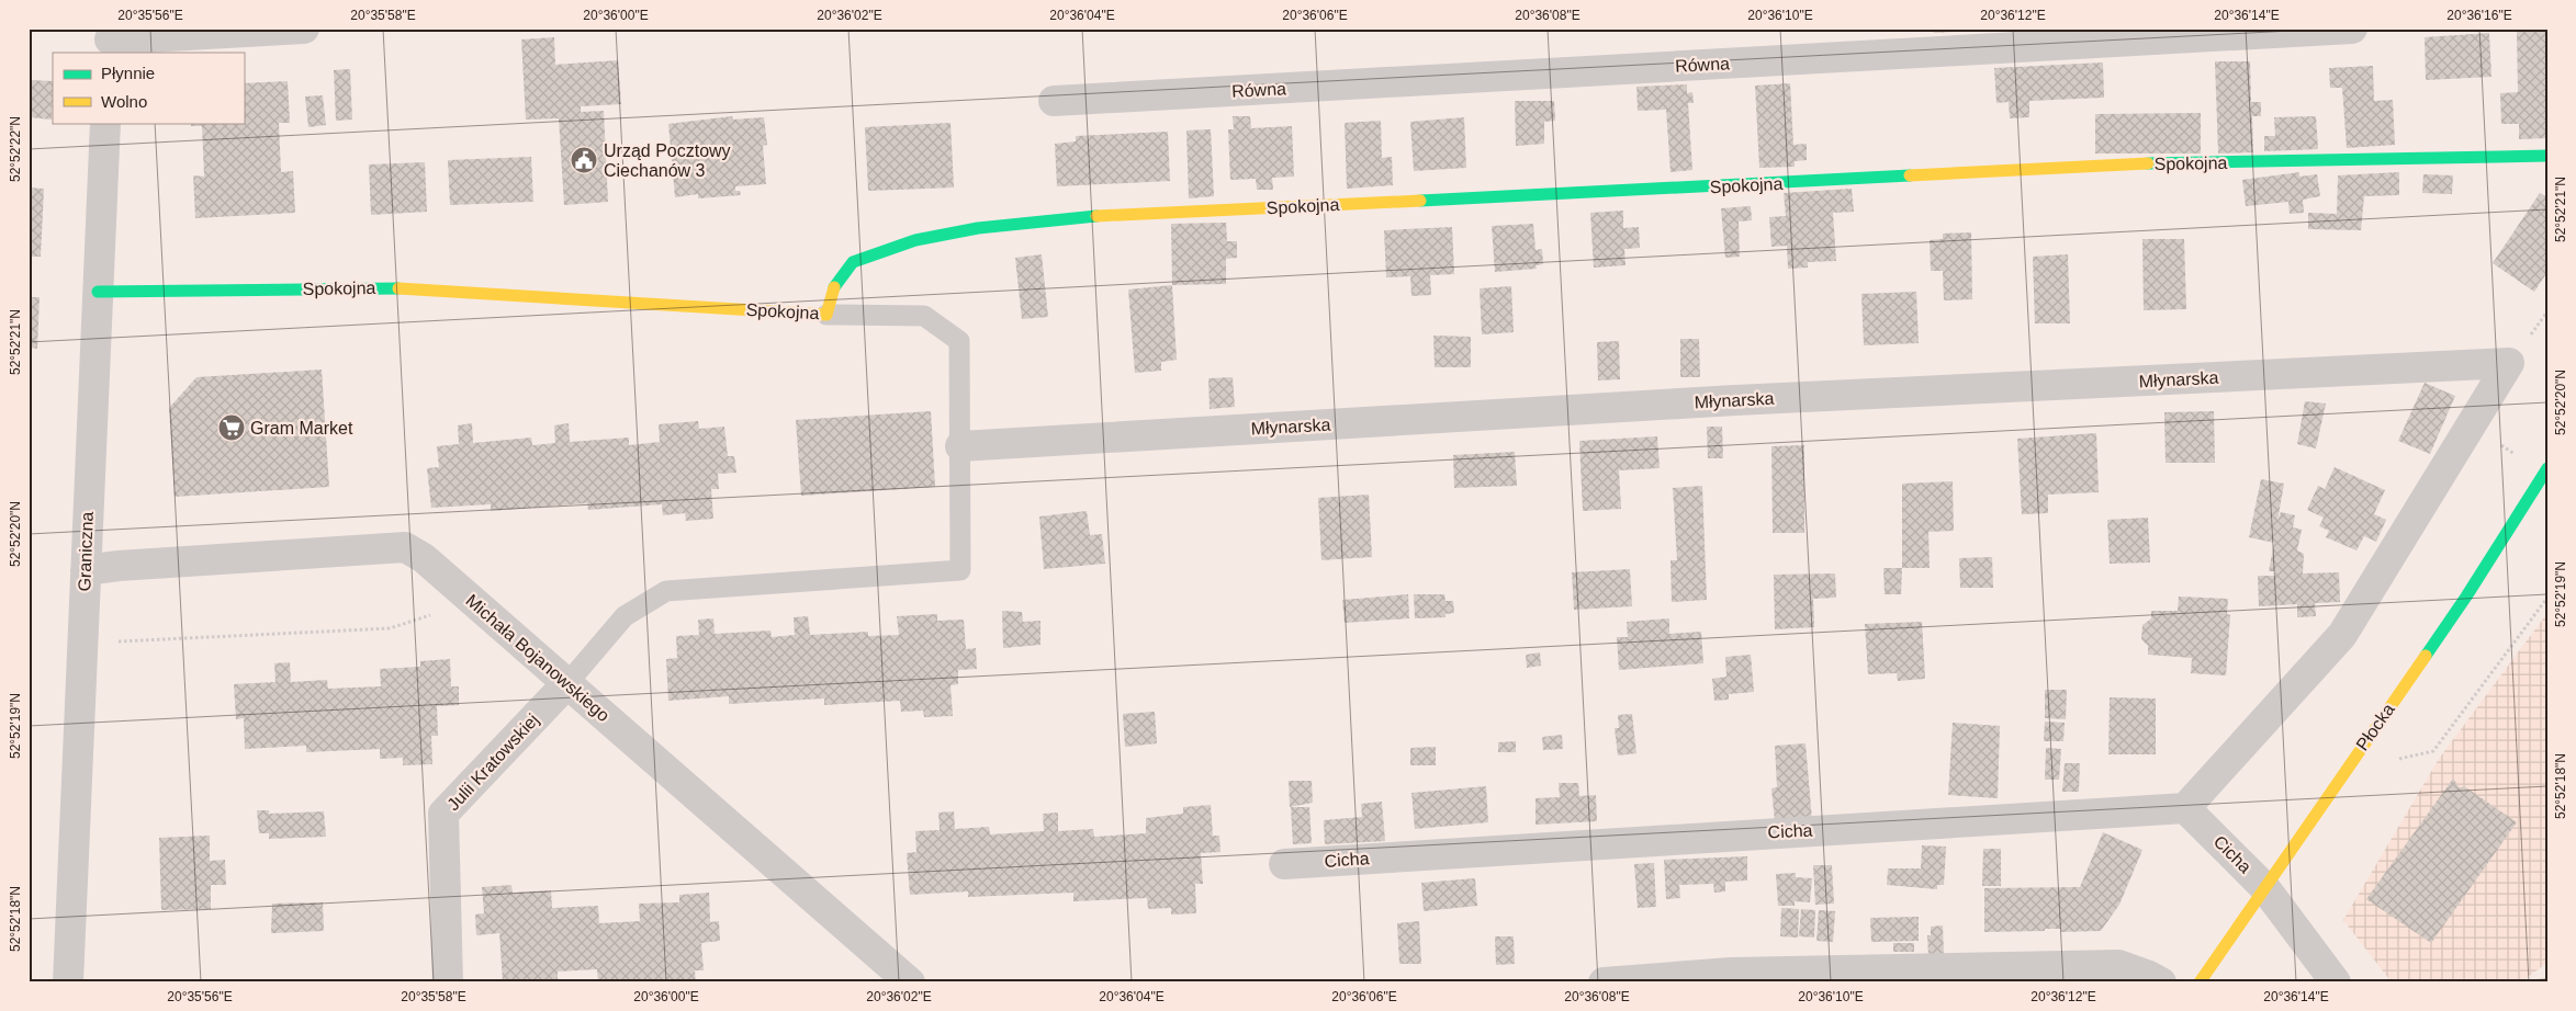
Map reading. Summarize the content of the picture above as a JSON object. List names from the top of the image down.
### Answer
{
  "streets": {
    "street": [
      "Równa",
      "Spokojna",
      "Młynarska",
      "Graniczna",
      "Michała Bojanowskiego",
      "Płocka",
      "Julii Kratowskiej",
      "Cicha"
    ]
  },
  "crossings": [
    ["Spokojna", "Graniczna"],
    ["Młynarska", "Cicha"],
    ["Graniczna", "Michała Bojanowskiego"],
    ["Michała Bojanowskiego", "Julii Kratowskiej"],
    ["Płocka", "Cicha"]
  ],
  "places": {
    "public building": ["Urząd Pocztowy Ciechanów 3"],
    "supermarket": ["Gram Market"]
  },
  "legend": ["Płynnie", "Wolno"],
  "coordinates": [
    "20°35'56\"E",
    "20°35'58\"E",
    "20°36'00\"E",
    "20°36'02\"E",
    "20°36'04\"E",
    "20°36'06\"E",
    "20°36'08\"E",
    "20°36'10\"E",
    "20°36'12\"E",
    "20°36'14\"E",
    "20°36'16\"E",
    "52°52'22\"N",
    "52°52'21\"N",
    "52°52'20\"N",
    "52°52'19\"N",
    "52°52'18\"N"
  ]
}
